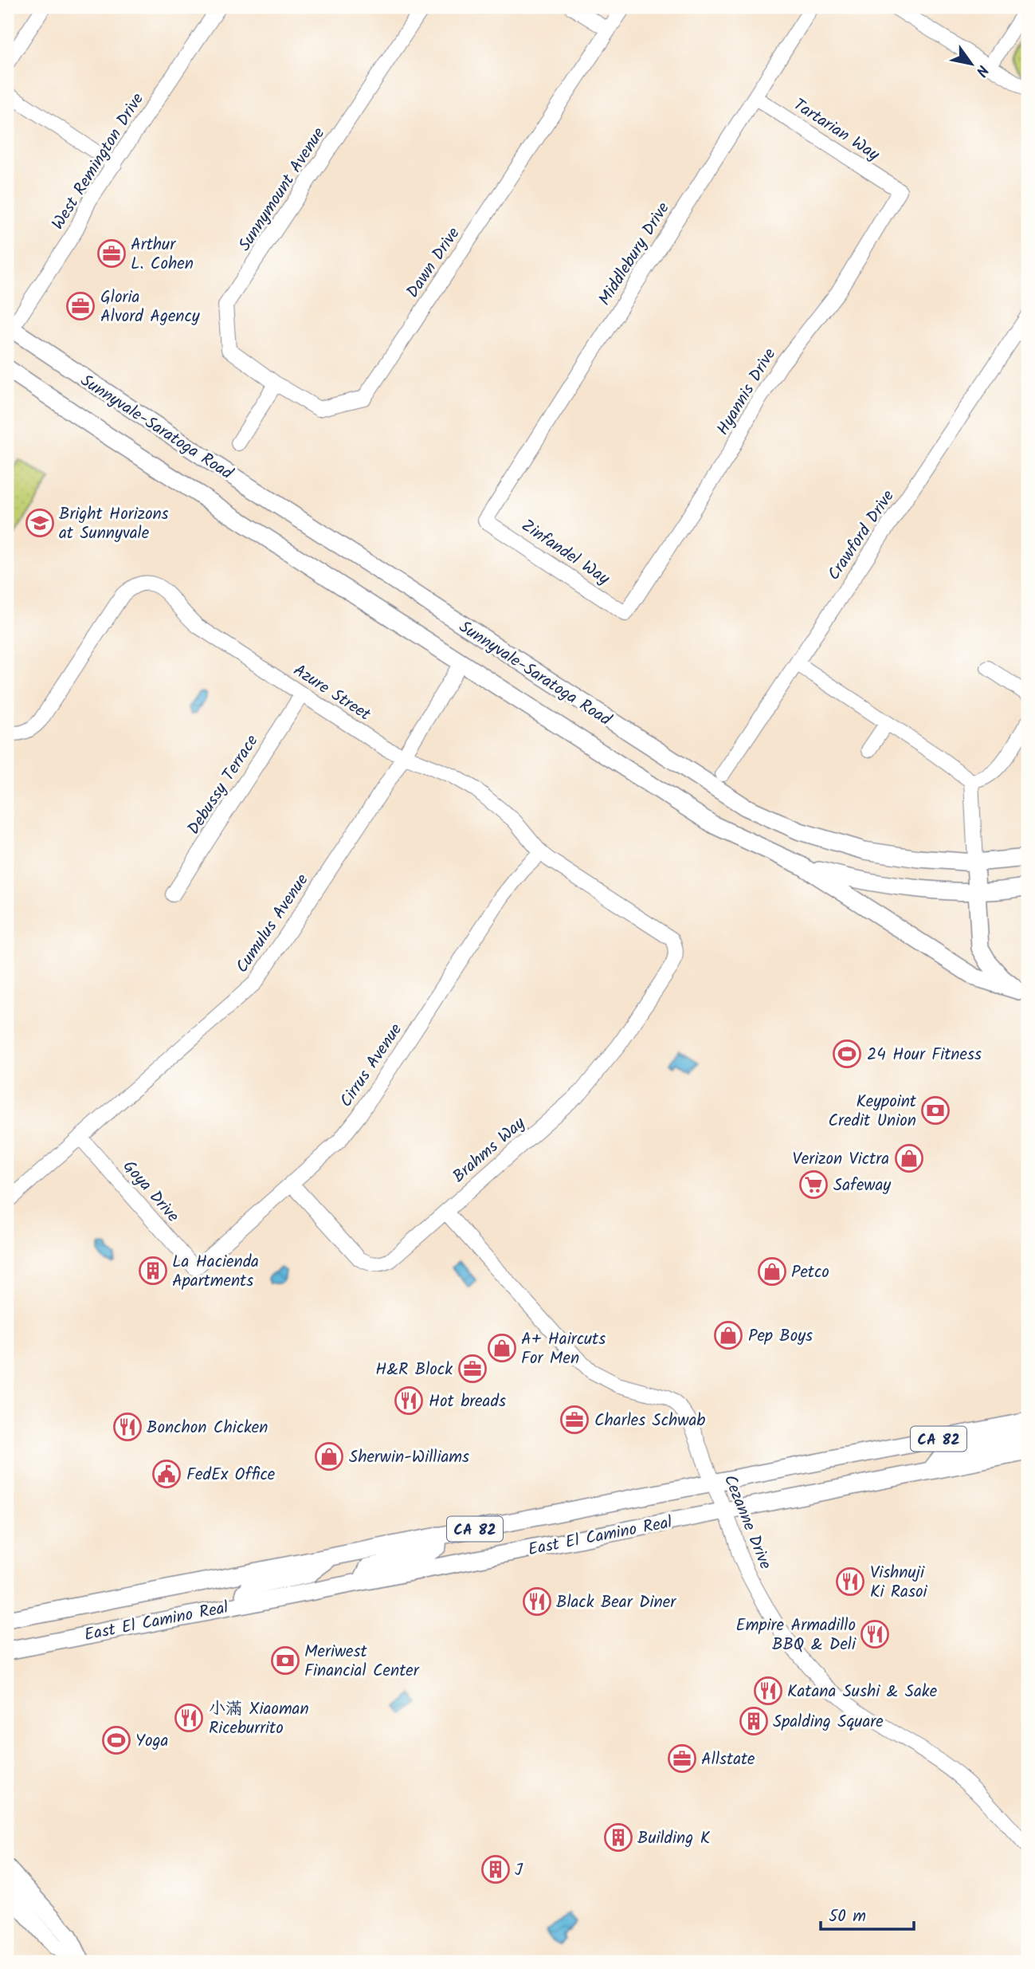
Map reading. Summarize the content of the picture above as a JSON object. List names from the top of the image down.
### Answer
{
  "streets": {
    "main road": ["Sunnyvale-Saratoga Road", "CA 82", "East El Camino Real"],
    "street": [
      "Tartarian Way",
      "West Remington Drive",
      "Sunnymount Avenue",
      "Middlebury Drive",
      "Dawn Drive",
      "Hyannis Drive",
      "Crawford Drive",
      "Zinfandel Way",
      "Azure Street",
      "Debussy Terrace",
      "Cumulus Avenue",
      "Cirrus Avenue",
      "Brahms Way",
      "Goya Drive",
      "Cezanne Drive"
    ]
  },
  "crossings": [
    ["Tartarian Way", "Middlebury Drive"],
    ["Tartarian Way", "Hyannis Drive"],
    ["West Remington Drive", "Sunnyvale-Saratoga Road"],
    ["Sunnymount Avenue", "Dawn Drive"],
    ["Middlebury Drive", "Zinfandel Way"],
    ["Hyannis Drive", "Zinfandel Way"],
    ["Sunnyvale-Saratoga Road", "Cumulus Avenue"],
    ["Azure Street", "Debussy Terrace"],
    ["Azure Street", "Cumulus Avenue"],
    ["Azure Street", "Cirrus Avenue"],
    ["Azure Street", "Brahms Way"],
    ["Cumulus Avenue", "Goya Drive"],
    ["Cirrus Avenue", "Brahms Way"],
    ["Cirrus Avenue", "Goya Drive"],
    ["Brahms Way", "Cezanne Drive"],
    ["Cezanne Drive", "East El Camino Real"]
  ],
  "places": {
    "office": [
      "Arthur L. Cohen",
      "Gloria Alvord Agency",
      "H&R Block",
      "Charles Schwab",
      "Allstate"
    ],
    "school or university": ["Bright Horizons at Sunnyvale"],
    "sports": ["24 Hour Fitness", "Yoga"],
    "bank": ["Keypoint Credit Union", "Meriwest Financial Center"],
    "shop": [
      "Verizon Victra",
      "Petco",
      "Pep Boys",
      "A+ Haircuts For Men",
      "Sherwin-Williams"
    ],
    "supermarket": ["Safeway"],
    "building": [
      "La Hacienda Apartments",
      "Spalding Square",
      "Building K",
      "J"
    ],
    "restaurant": [
      "Hot breads",
      "Bonchon Chicken",
      "Vishnuji Ki Rasoi",
      "Black Bear Diner",
      "Empire Armadillo BBQ & Deli",
      "Katana Sushi & Sake",
      "小滿 Xiaoman Riceburrito"
    ],
    "public building": ["FedEx Office"]
  },
  "scale_bar": "50 m",
  "north": "bottom right"
}
